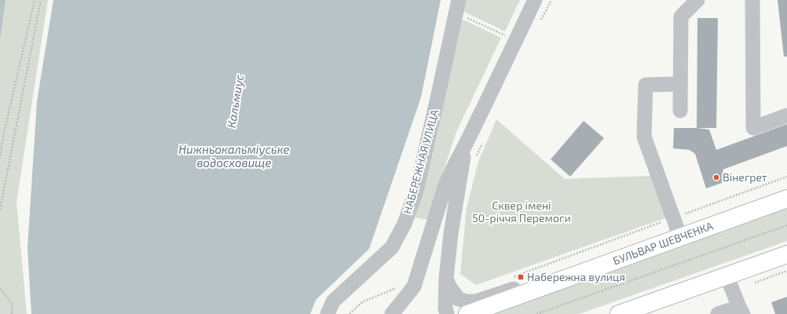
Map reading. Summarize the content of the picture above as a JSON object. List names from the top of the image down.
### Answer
{
  "streets": {
    "main road": ["БУЛЬВАР ШЕВЧЕНКА"],
    "street": ["НАБЕРЕЖНАЯ УЛИЦА"]
  },
  "water": ["Кальмиус", "Нижньокальміуське водосховище"],
  "parks": ["Сквер імені 50-річчя Перемоги"],
  "places": {
    "other": ["Вінегрет"],
    "transit": ["Набережна вулиця"]
  }
}
